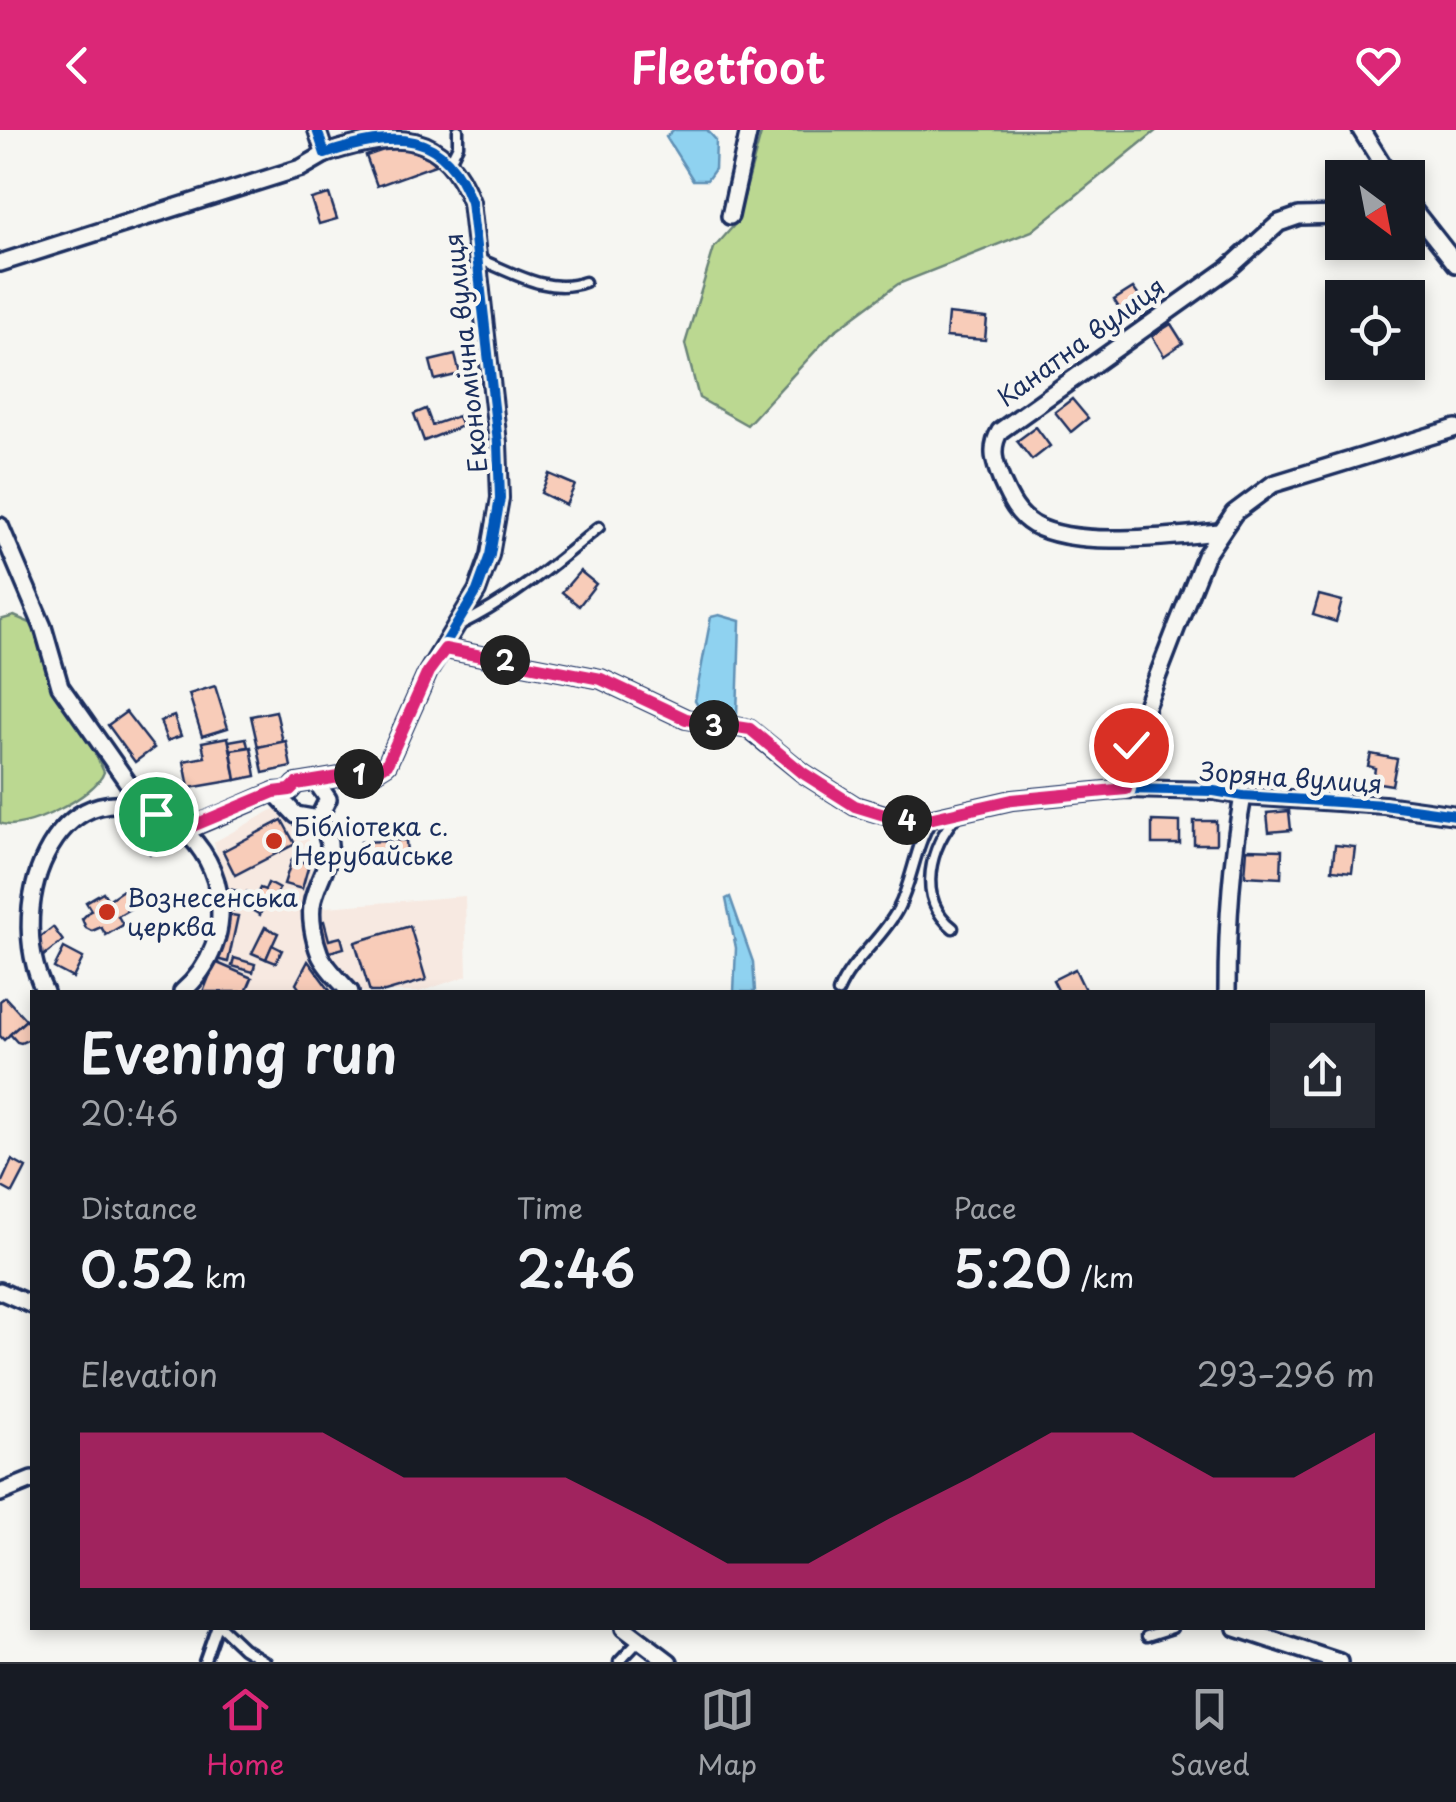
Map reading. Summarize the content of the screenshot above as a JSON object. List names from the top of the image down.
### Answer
{
  "streets": {
    "street": ["Канатна вулиця", "Економічна вулиця", "Зоряна вулиця"]
  },
  "crossings": [
    ["Економічна вулиця", "Зоряна вулиця"]
  ],
  "places": ["Бібліотека с. Нерубайське", "Вознесенська церква"],
  "north": "bottom right",
  "page": {
    "header": "Fleetfoot",
    "pins": [
      "2",
      "3",
      "1",
      "4"
    ],
    "heading": ["Evening run", "20:46"],
    "stats": [
      ["Distance", "0.52 km"],
      ["Time", "2:46"],
      ["Pace", "5:20 /km"]
    ],
    "chart": ["Elevation", "293–296 m"],
    "tabs": ["Home", "Map", "Saved"]
  }
}
